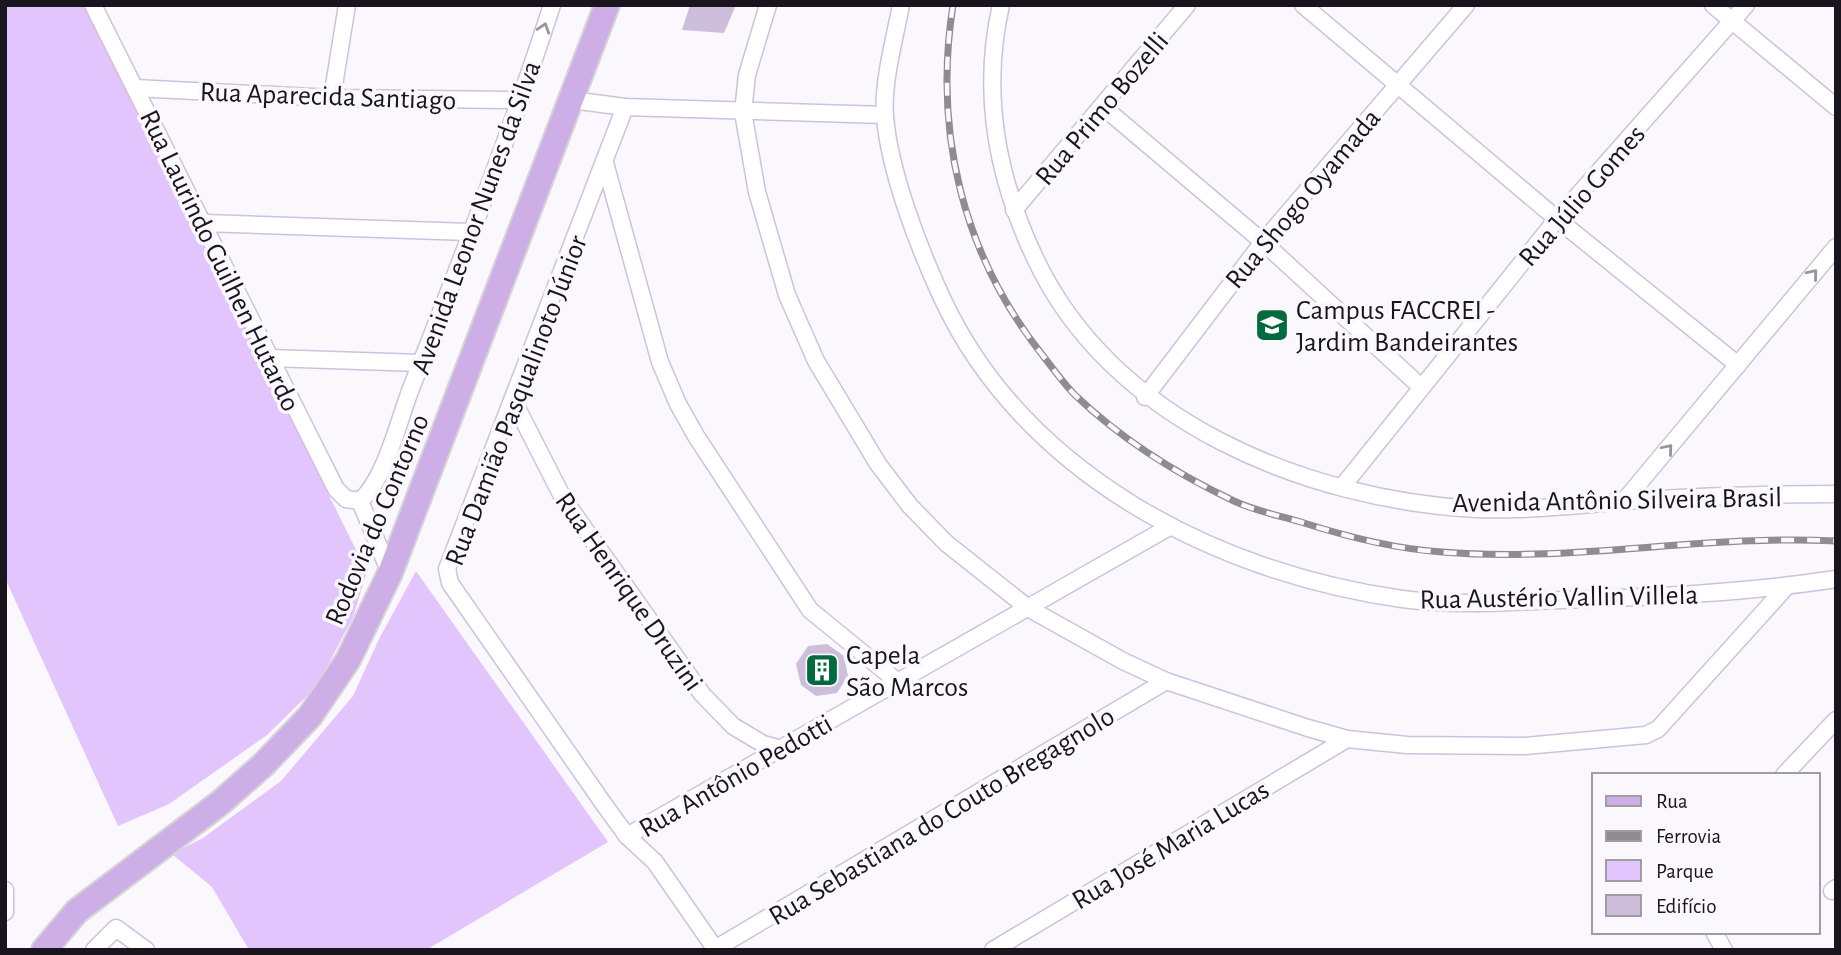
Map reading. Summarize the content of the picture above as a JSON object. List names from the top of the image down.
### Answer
{
  "streets": {
    "main road": ["Rodovia do Contorno"],
    "street": [
      "Rua Aparecida Santiago",
      "Rua Primo Bozelli",
      "Rua Júlio Gomes",
      "Rua Shogo Oyamada",
      "Avenida Leonor Nunes da Silva",
      "Rua Laurindo Guilhen Hutardo",
      "Rua Damião Pasqualinoto Júnior",
      "Avenida Antônio Silveira Brasil",
      "Rua Henrique Druzini",
      "Rua Austério Vallin Villela",
      "Rua Antônio Pedotti",
      "Rua Sebastiana do Couto Bregagnolo",
      "Rua José Maria Lucas"
    ]
  },
  "crossings": [
    ["Rua Aparecida Santiago", "Avenida Leonor Nunes da Silva"],
    ["Rua Aparecida Santiago", "Rua Laurindo Guilhen Hutardo"],
    ["Rua Primo Bozelli", "Avenida Antônio Silveira Brasil"],
    ["Rua Júlio Gomes", "Avenida Antônio Silveira Brasil"],
    ["Rua Shogo Oyamada", "Avenida Antônio Silveira Brasil"],
    ["Avenida Leonor Nunes da Silva", "Rua Laurindo Guilhen Hutardo"],
    ["Rua Damião Pasqualinoto Júnior", "Rua Henrique Druzini"],
    ["Rua Damião Pasqualinoto Júnior", "Rua Antônio Pedotti"],
    ["Rua Damião Pasqualinoto Júnior", "Rua Sebastiana do Couto Bregagnolo"],
    ["Rua Henrique Druzini", "Rua Antônio Pedotti"],
    ["Rua Austério Vallin Villela", "Rua Antônio Pedotti"]
  ],
  "places": {
    "school or university": ["Campus FACCREI - Jardim Bandeirantes"],
    "building": ["Capela São Marcos"]
  },
  "legend": [
    "Rua",
    "Ferrovia",
    "Parque",
    "Edifício"
  ]
}
